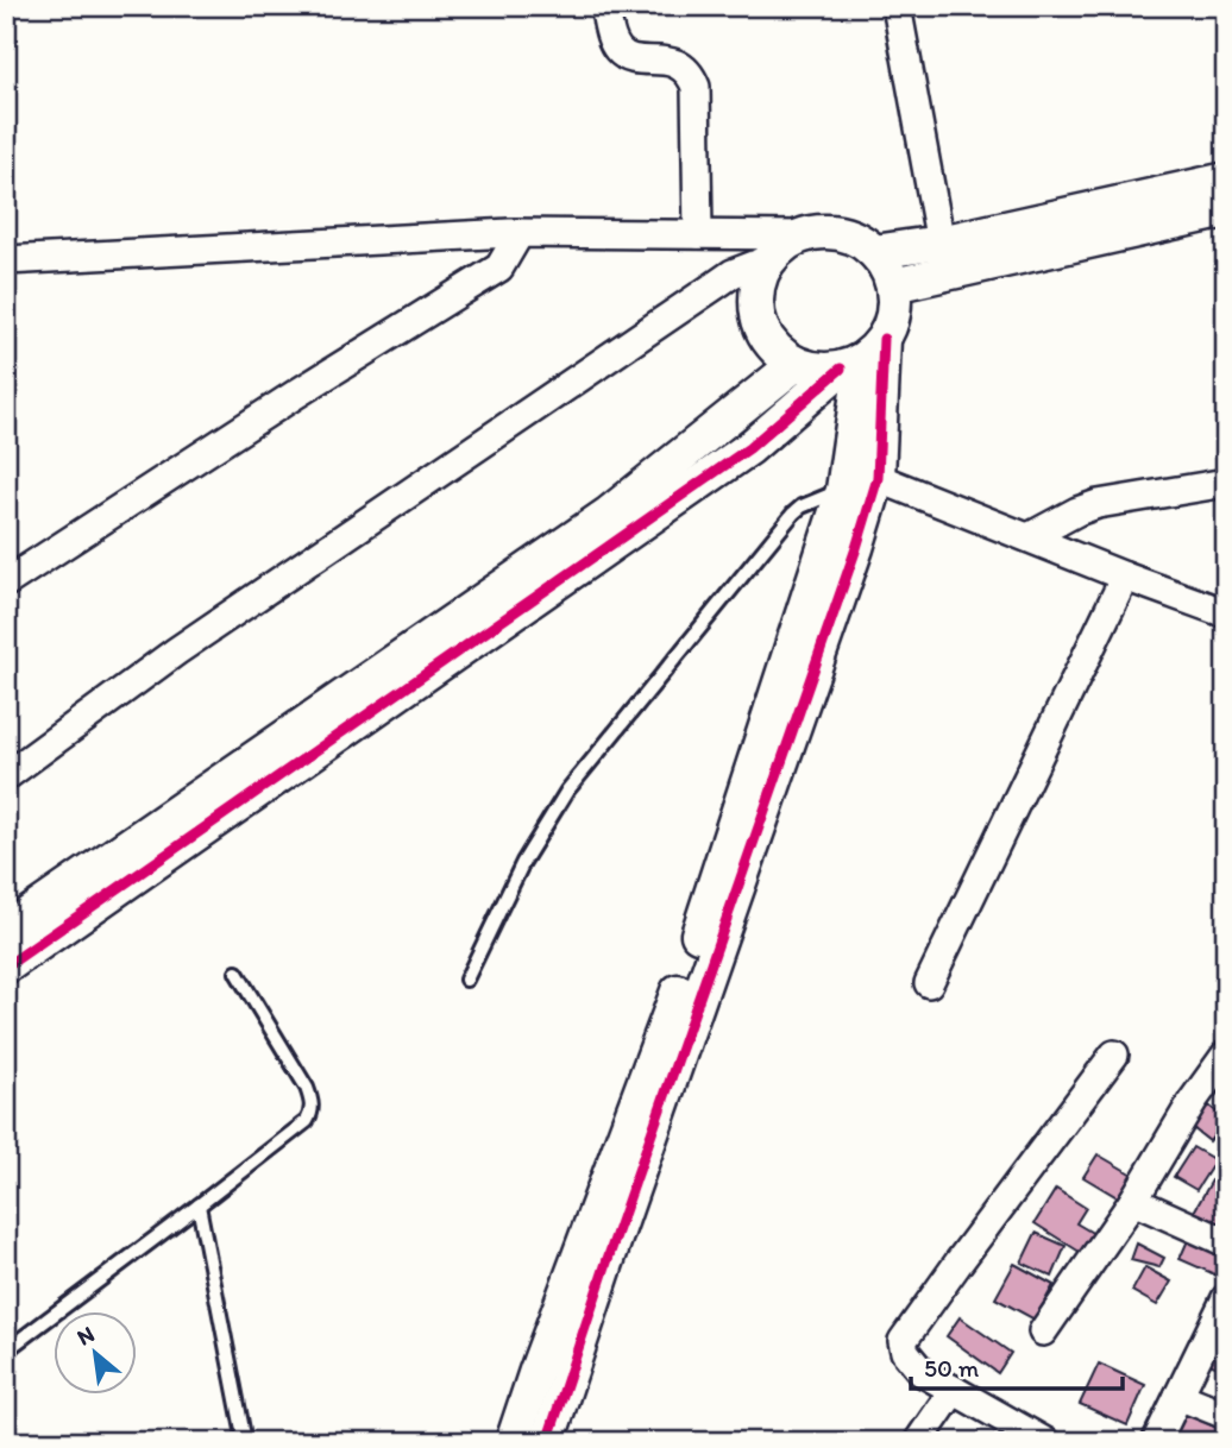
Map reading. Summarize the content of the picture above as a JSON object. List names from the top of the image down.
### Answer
{
  "scale_bar": "50 m",
  "north": "top left"
}
